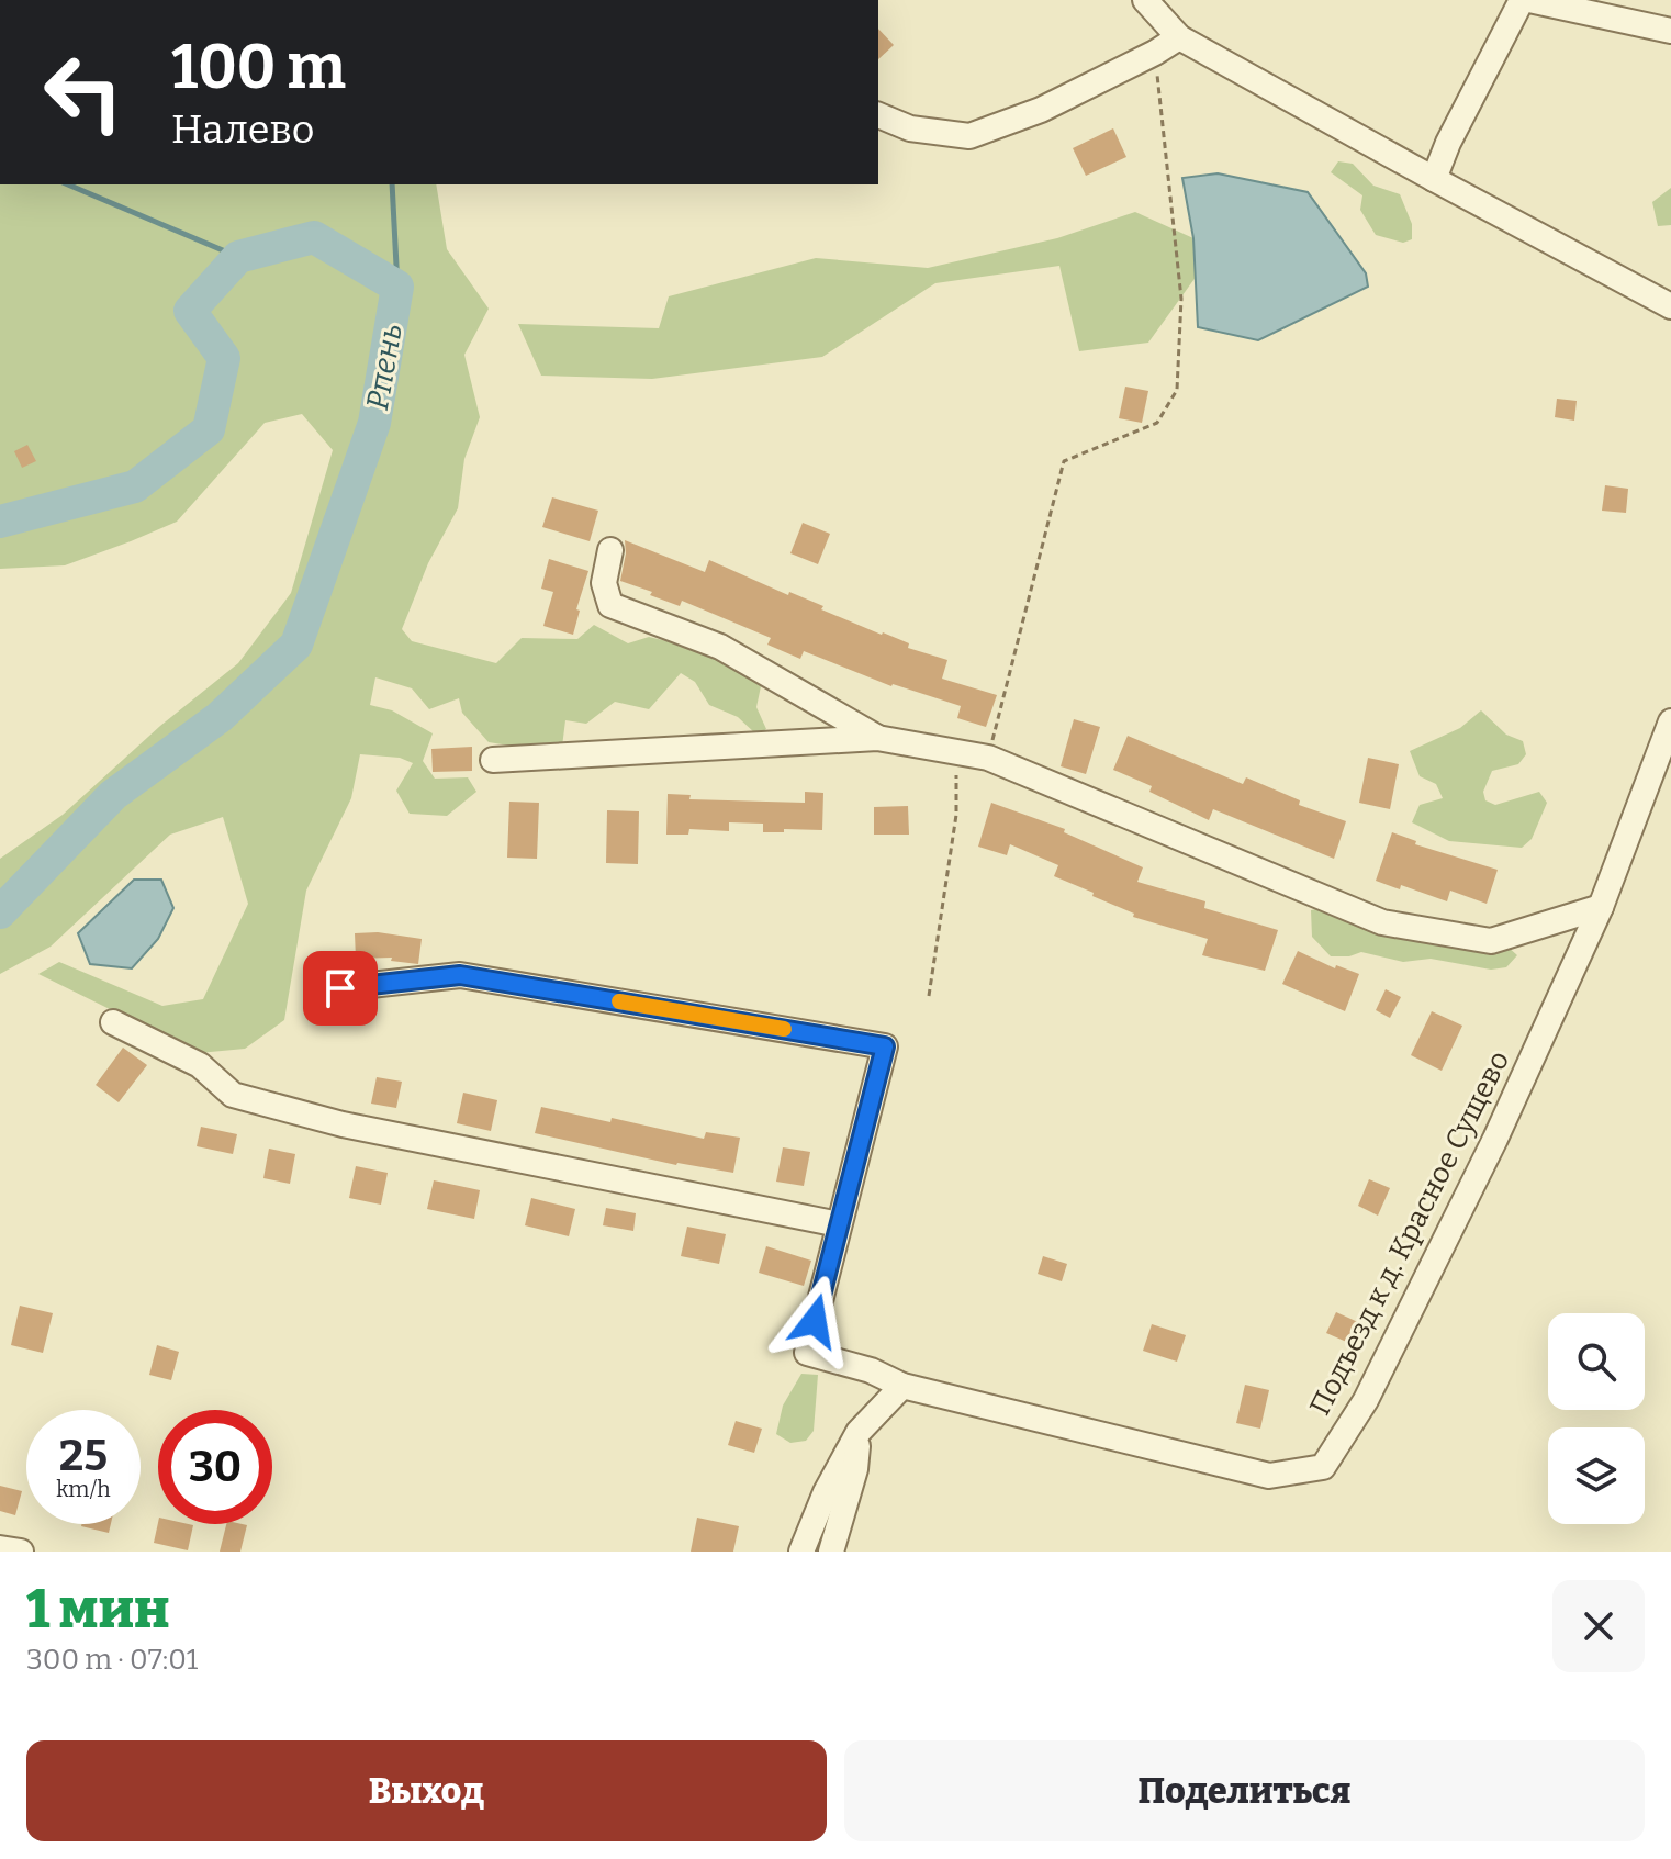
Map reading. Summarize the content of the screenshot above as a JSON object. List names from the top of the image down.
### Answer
{
  "streets": {
    "street": ["Подъезд к д. Красное Сущево"]
  },
  "water": ["Рпень"],
  "page": {
    "turn": ["100 m", "Налево"],
    "speed": "25 km/h",
    "limit": "30",
    "heading": ["1 мин", "300 m · 07:01"],
    "buttons": ["Выход", "Поделиться"]
  }
}
